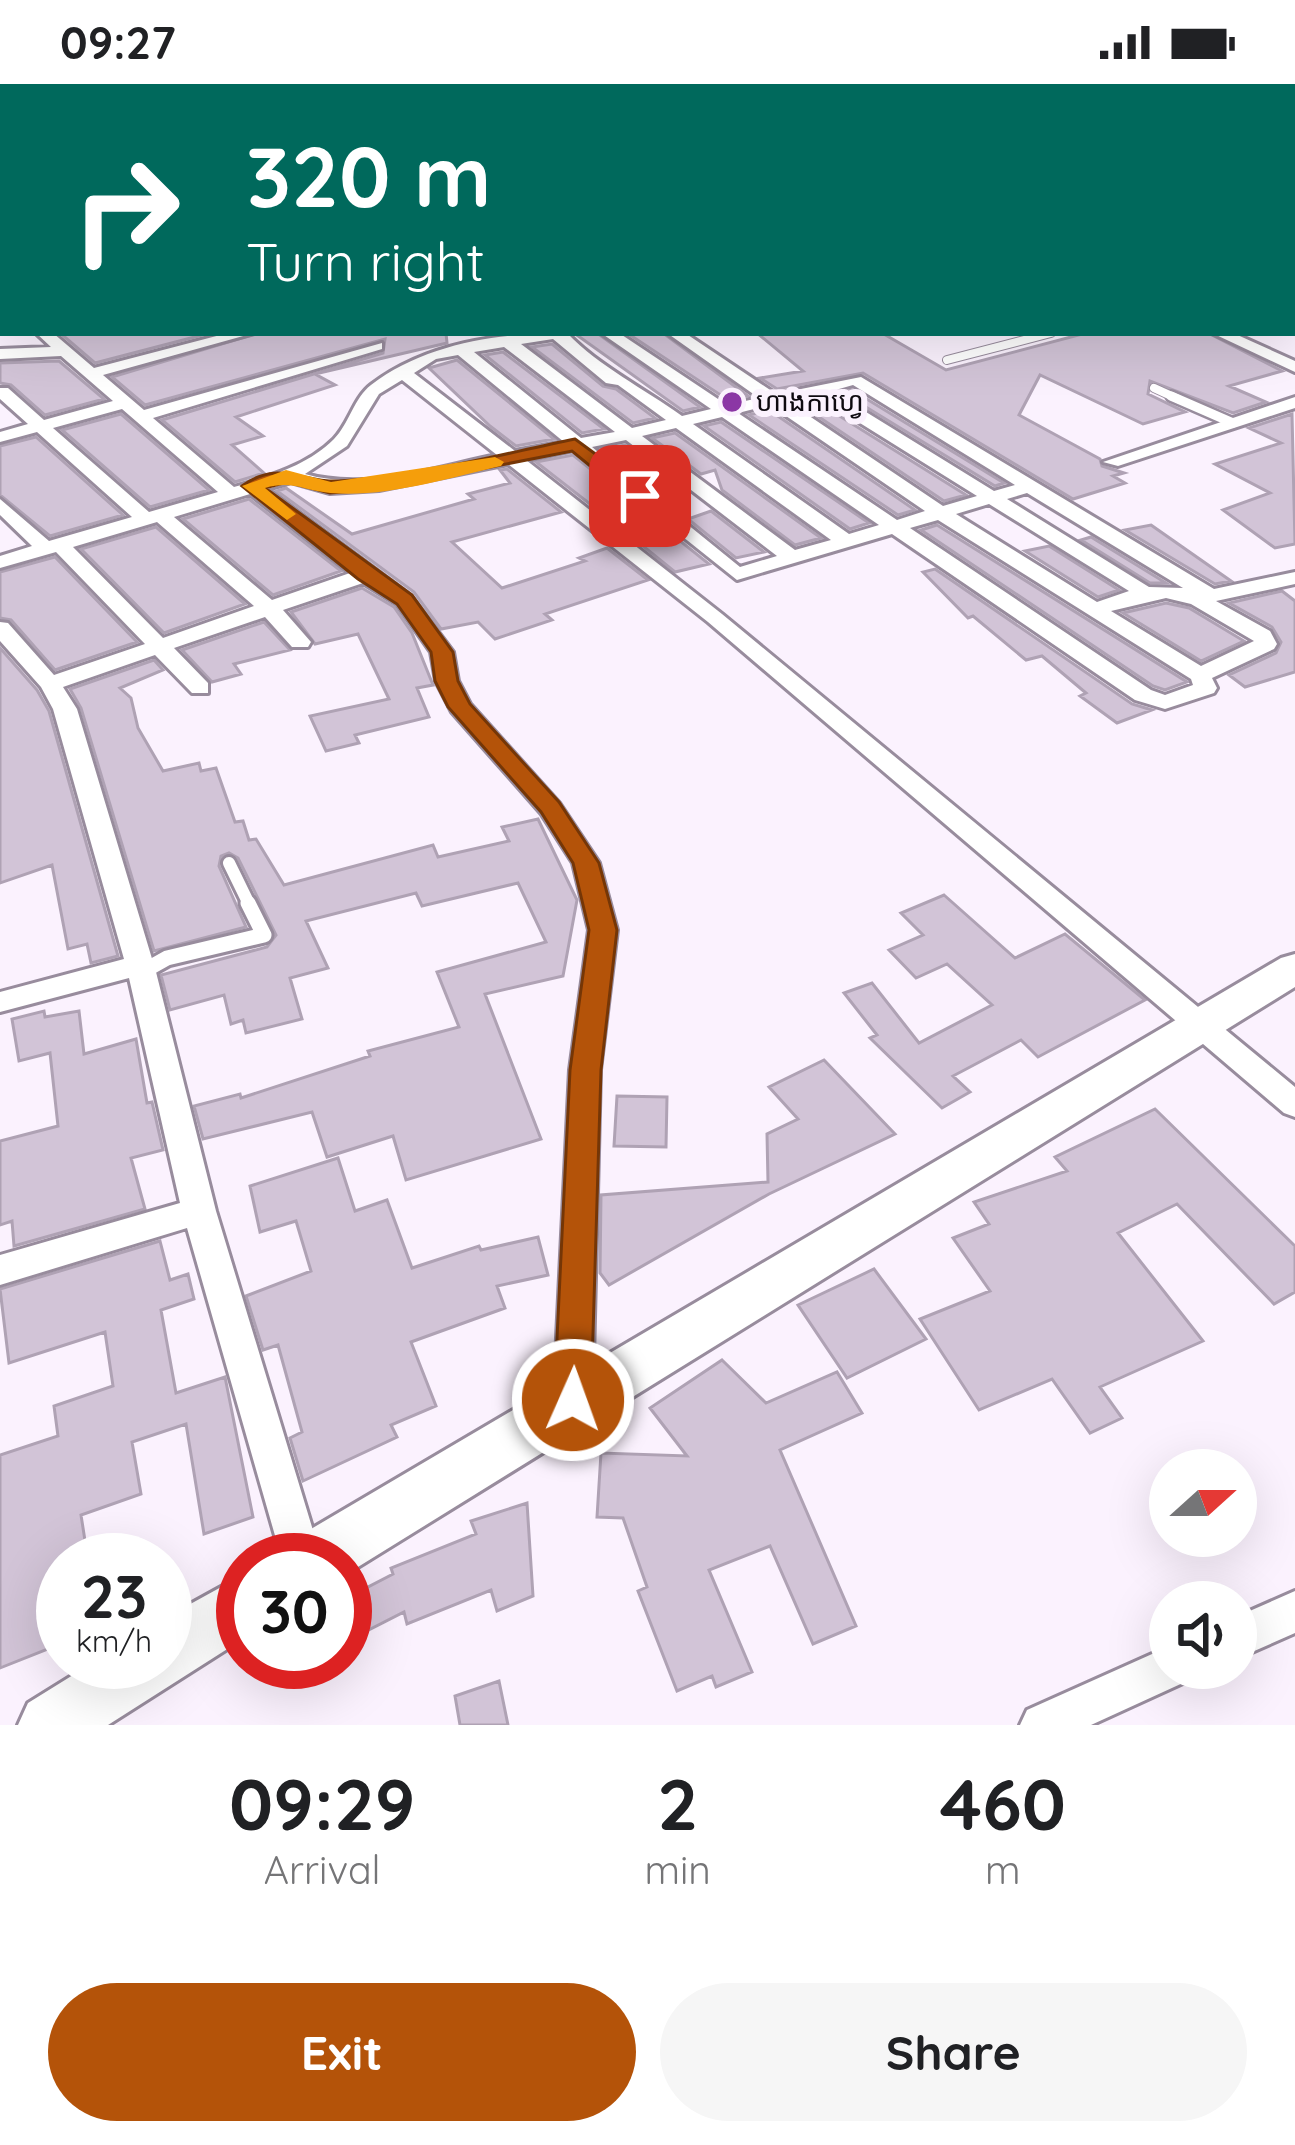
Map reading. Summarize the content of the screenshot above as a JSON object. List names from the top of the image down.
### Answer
{
  "places": ["ហាងកាហ្វេ"],
  "north": "right",
  "page": {
    "status": "09:27",
    "turn": ["320 m", "Turn right"],
    "speed": "23 km/h",
    "limit": "30",
    "eta": [
      "09:29",
      "Arrival",
      "2",
      "min",
      "460",
      "m"
    ],
    "buttons": ["Exit", "Share"]
  }
}
